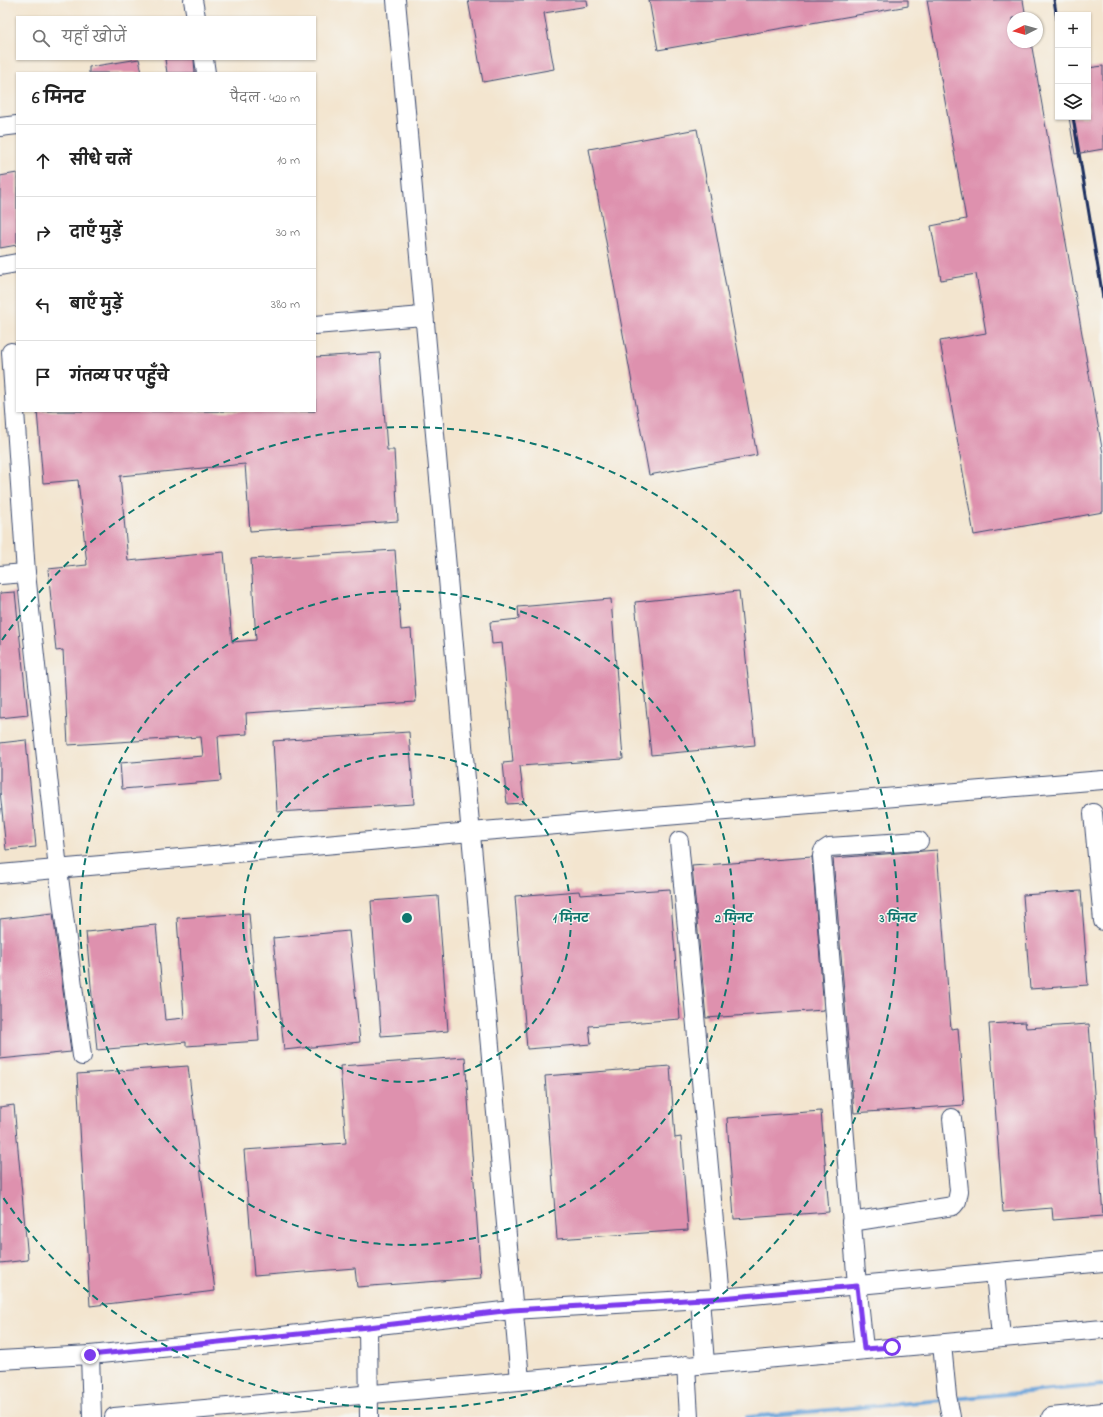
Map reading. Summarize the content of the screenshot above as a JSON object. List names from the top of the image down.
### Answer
{
  "north": "left",
  "page": {
    "map_buttons": ["+", "−"],
    "search": "यहाँ खोजें",
    "heading": ["6 मिनट", "पैदल · 420 m"],
    "list": [
      ["सीधे चलें", "10 m"],
      ["दाएँ मुड़ें", "30 m"],
      ["बाएँ मुड़ें", "380 m"],
      "गंतव्य पर पहुँचे"
    ]
  },
  "rings": ["1 मिनट", "2 मिनट", "3 मिनट"]
}
